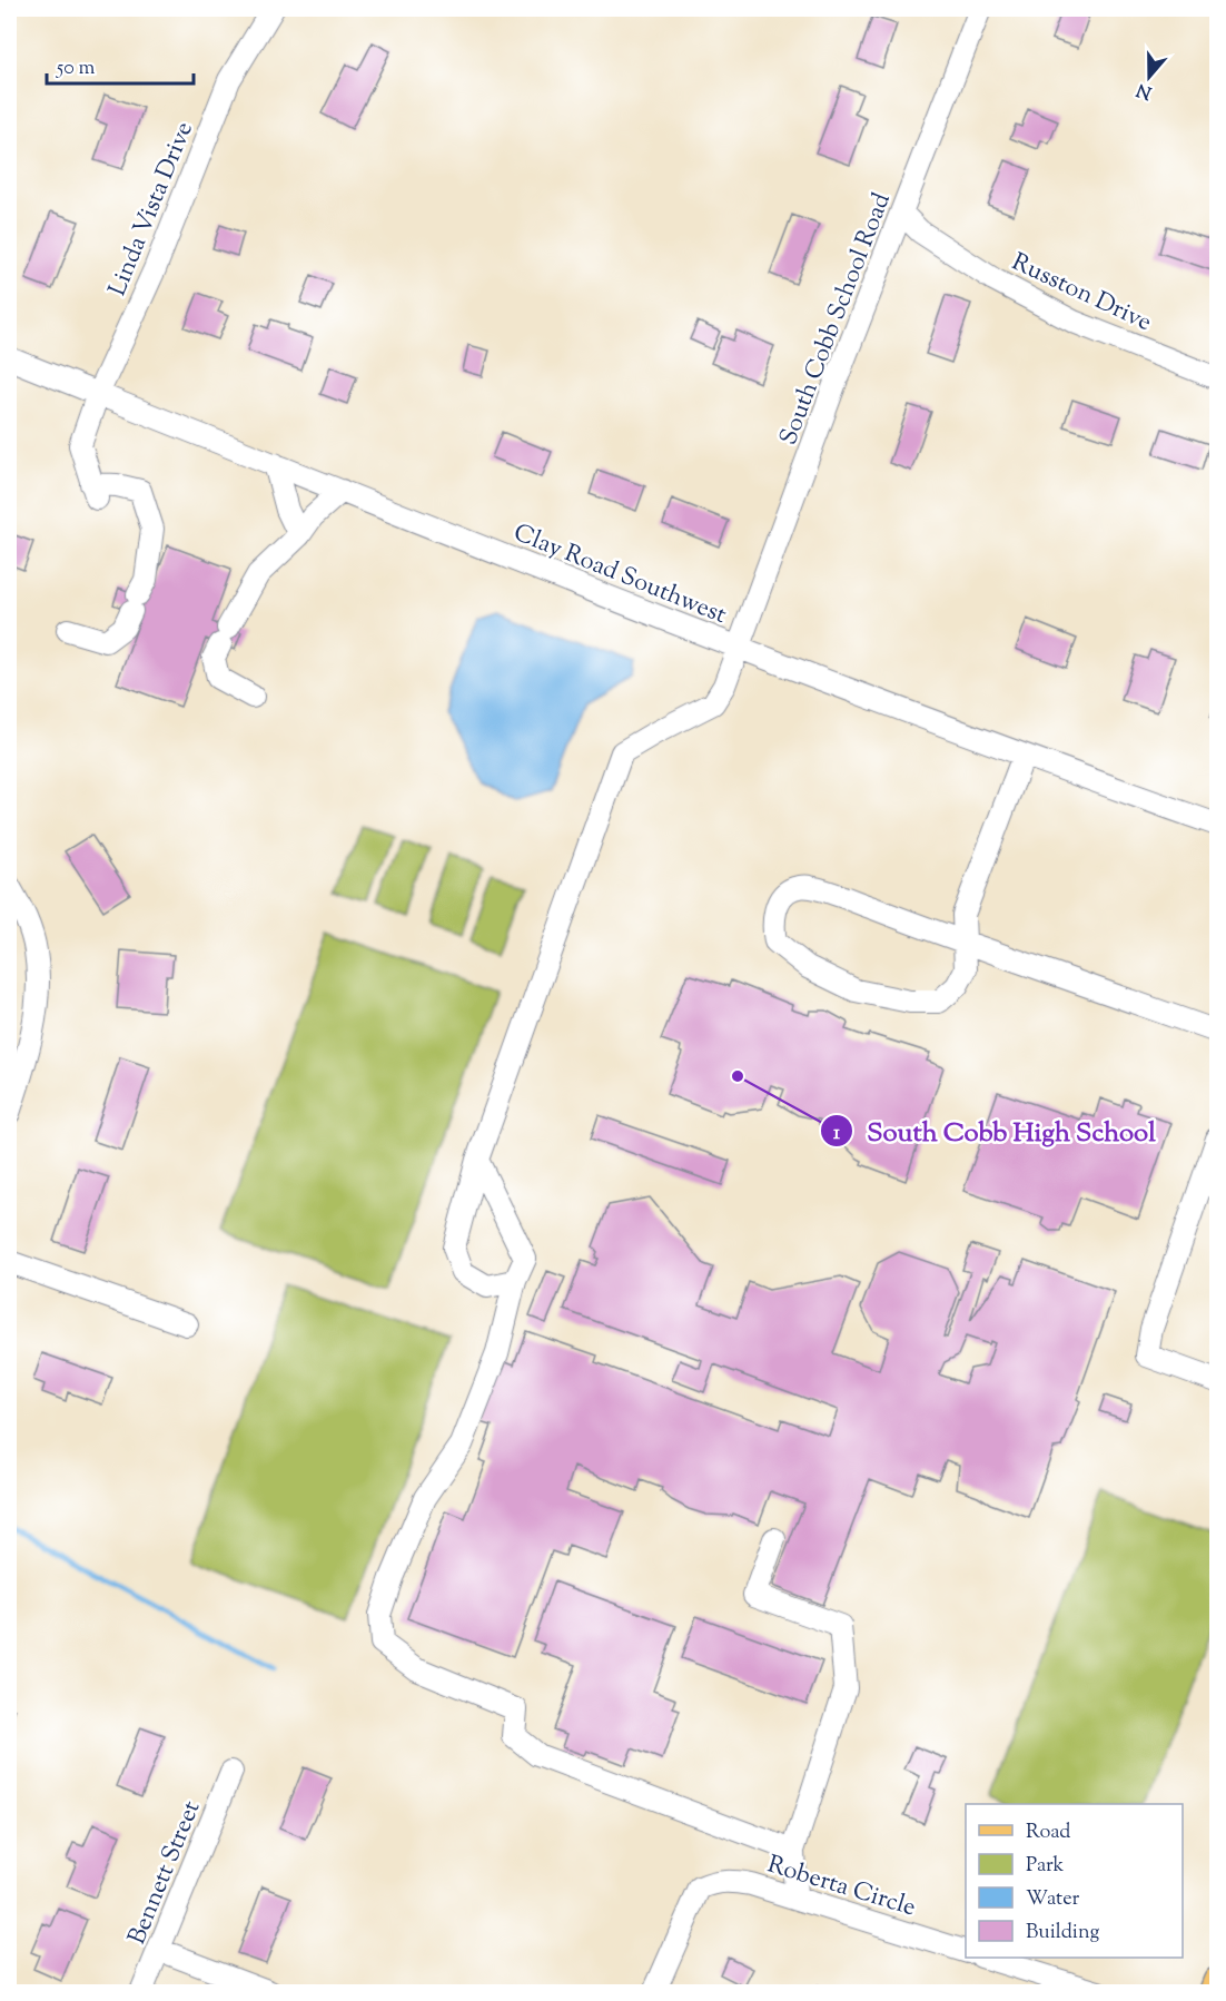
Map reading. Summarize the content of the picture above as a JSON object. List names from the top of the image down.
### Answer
{
  "streets": {
    "street": [
      "Linda Vista Drive",
      "Russton Drive",
      "South Cobb School Road",
      "Clay Road Southwest",
      "Bennett Street",
      "Roberta Circle"
    ]
  },
  "crossings": [
    ["Linda Vista Drive", "Clay Road Southwest"],
    ["Russton Drive", "South Cobb School Road"],
    ["South Cobb School Road", "Clay Road Southwest"]
  ],
  "places": ["South Cobb High School"],
  "legend": [
    "Road",
    "Park",
    "Water",
    "Building"
  ],
  "scale_bar": "50 m",
  "north": "bottom"
}
